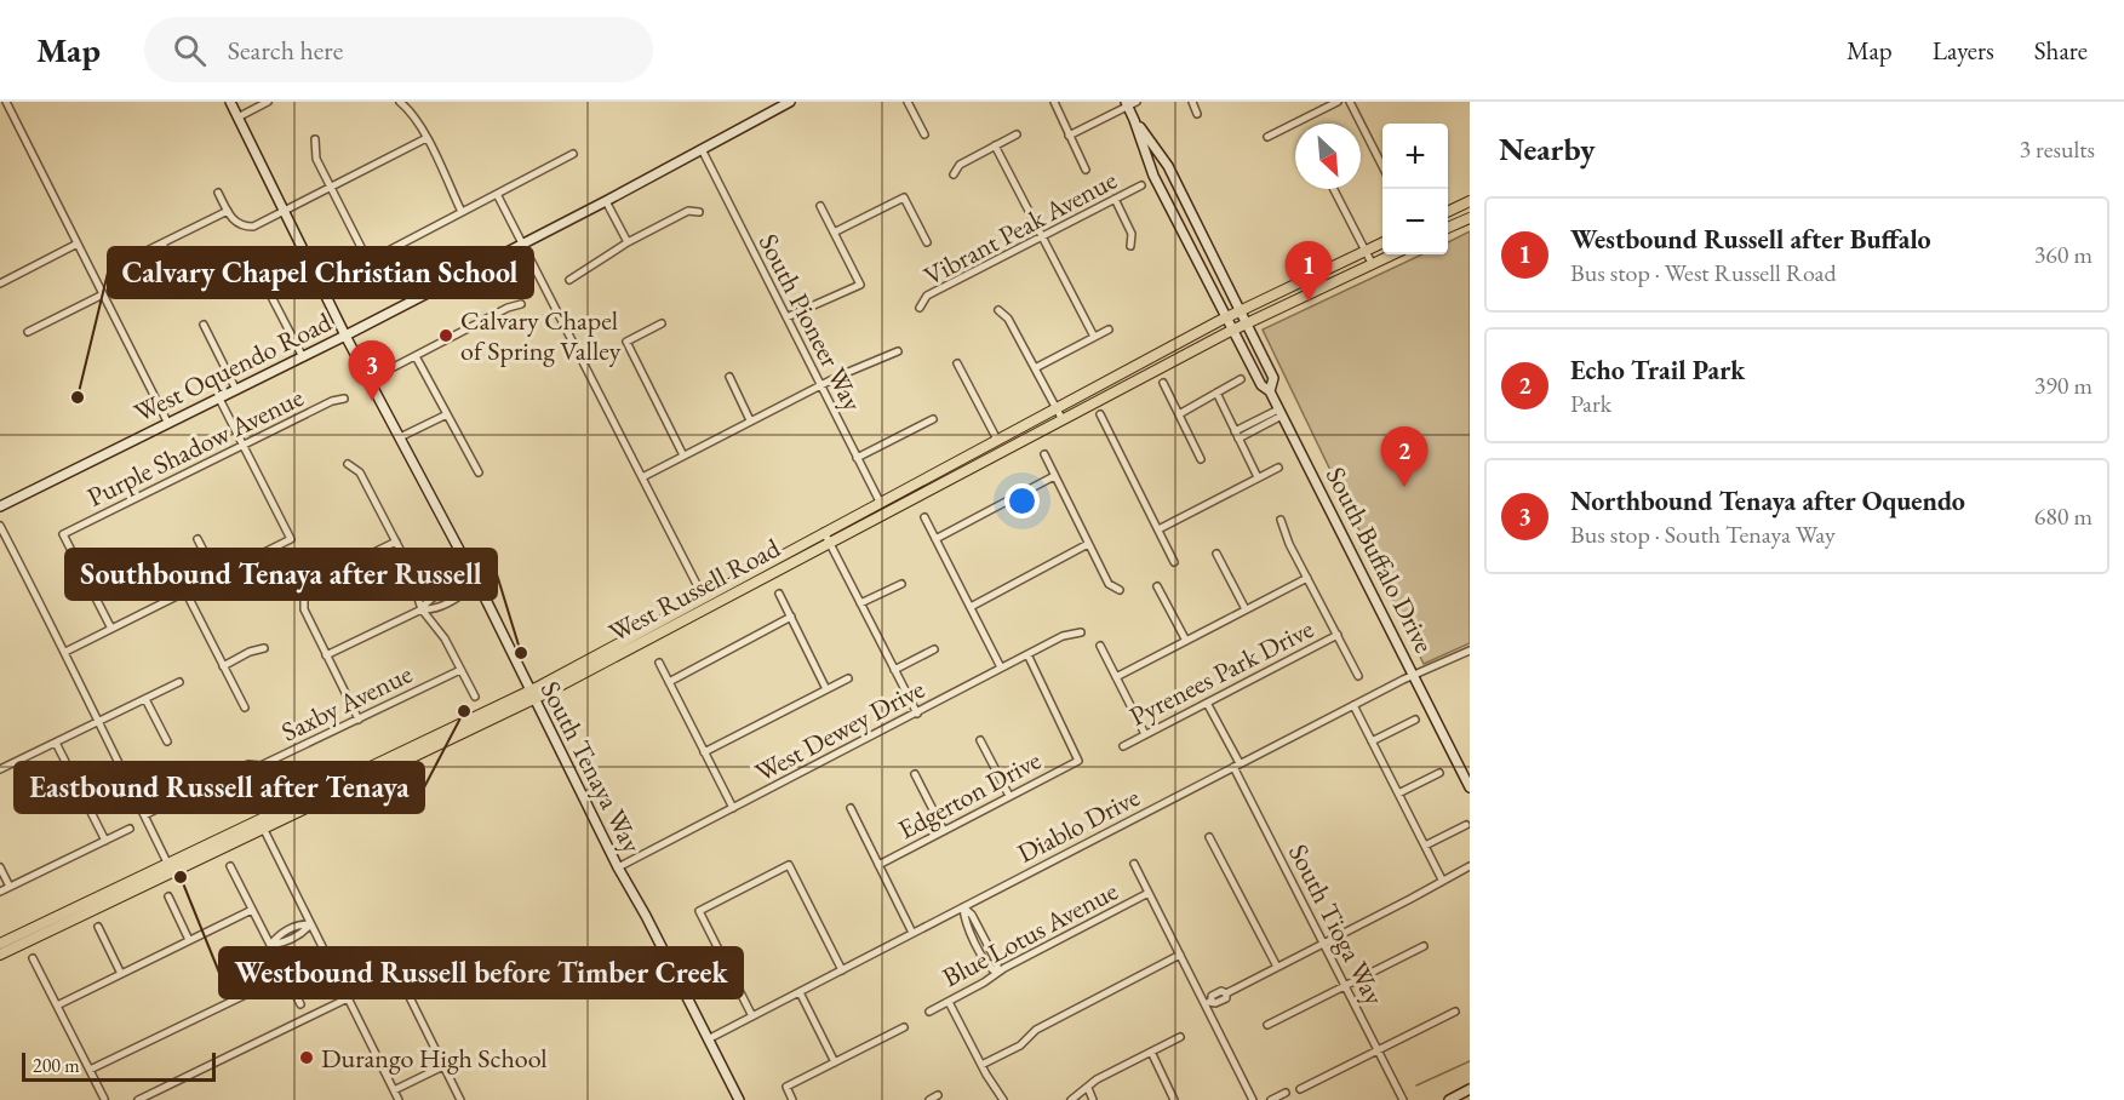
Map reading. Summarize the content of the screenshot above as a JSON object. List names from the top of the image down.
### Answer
{
  "streets": {
    "main road": ["West Russell Road"],
    "street": [
      "Vibrant Peak Avenue",
      "South Pioneer Way",
      "West Oquendo Road",
      "Purple Shadow Avenue",
      "South Buffalo Drive",
      "Pyrenees Park Drive",
      "Saxby Avenue",
      "West Dewey Drive",
      "South Tenaya Way",
      "Edgerton Drive",
      "Diablo Drive",
      "South Tioga Way",
      "Blue Lotus Avenue"
    ]
  },
  "crossings": [
    ["South Pioneer Way", "West Oquendo Road"],
    ["South Pioneer Way", "West Russell Road"],
    ["West Oquendo Road", "South Tenaya Way"],
    ["South Buffalo Drive", "West Russell Road"],
    ["South Buffalo Drive", "Diablo Drive"],
    ["West Russell Road", "South Tenaya Way"],
    ["Pyrenees Park Drive", "South Tioga Way"],
    ["West Dewey Drive", "South Tenaya Way"],
    ["West Dewey Drive", "Edgerton Drive"],
    ["South Tenaya Way", "Diablo Drive"],
    ["Diablo Drive", "South Tioga Way"]
  ],
  "places": [
    "Calvary Chapel of Spring Valley",
    "Calvary Chapel Christian School",
    "Southbound Tenaya after Russell",
    "Eastbound Russell after Tenaya",
    "Westbound Russell before Timber Creek",
    "Durango High School"
  ],
  "scale_bar": "200 m",
  "north": "bottom right",
  "page": {
    "header": "Map",
    "search": "Search here",
    "nav": ["Map", "Layers", "Share"],
    "heading": ["Nearby", "3 results"],
    "map_buttons": ["+", "−"],
    "list": [
      {
        "mark": "1",
        "name": "Westbound Russell after Buffalo",
        "note": "Bus stop · West Russell Road",
        "value": "360 m"
      },
      {
        "mark": "2",
        "name": "Echo Trail Park",
        "note": "Park",
        "value": "390 m"
      },
      {
        "mark": "3",
        "name": "Northbound Tenaya after Oquendo",
        "note": "Bus stop · South Tenaya Way",
        "value": "680 m"
      }
    ],
    "pins": ["1", "3", "2"],
    "scale": "200 m"
  }
}
